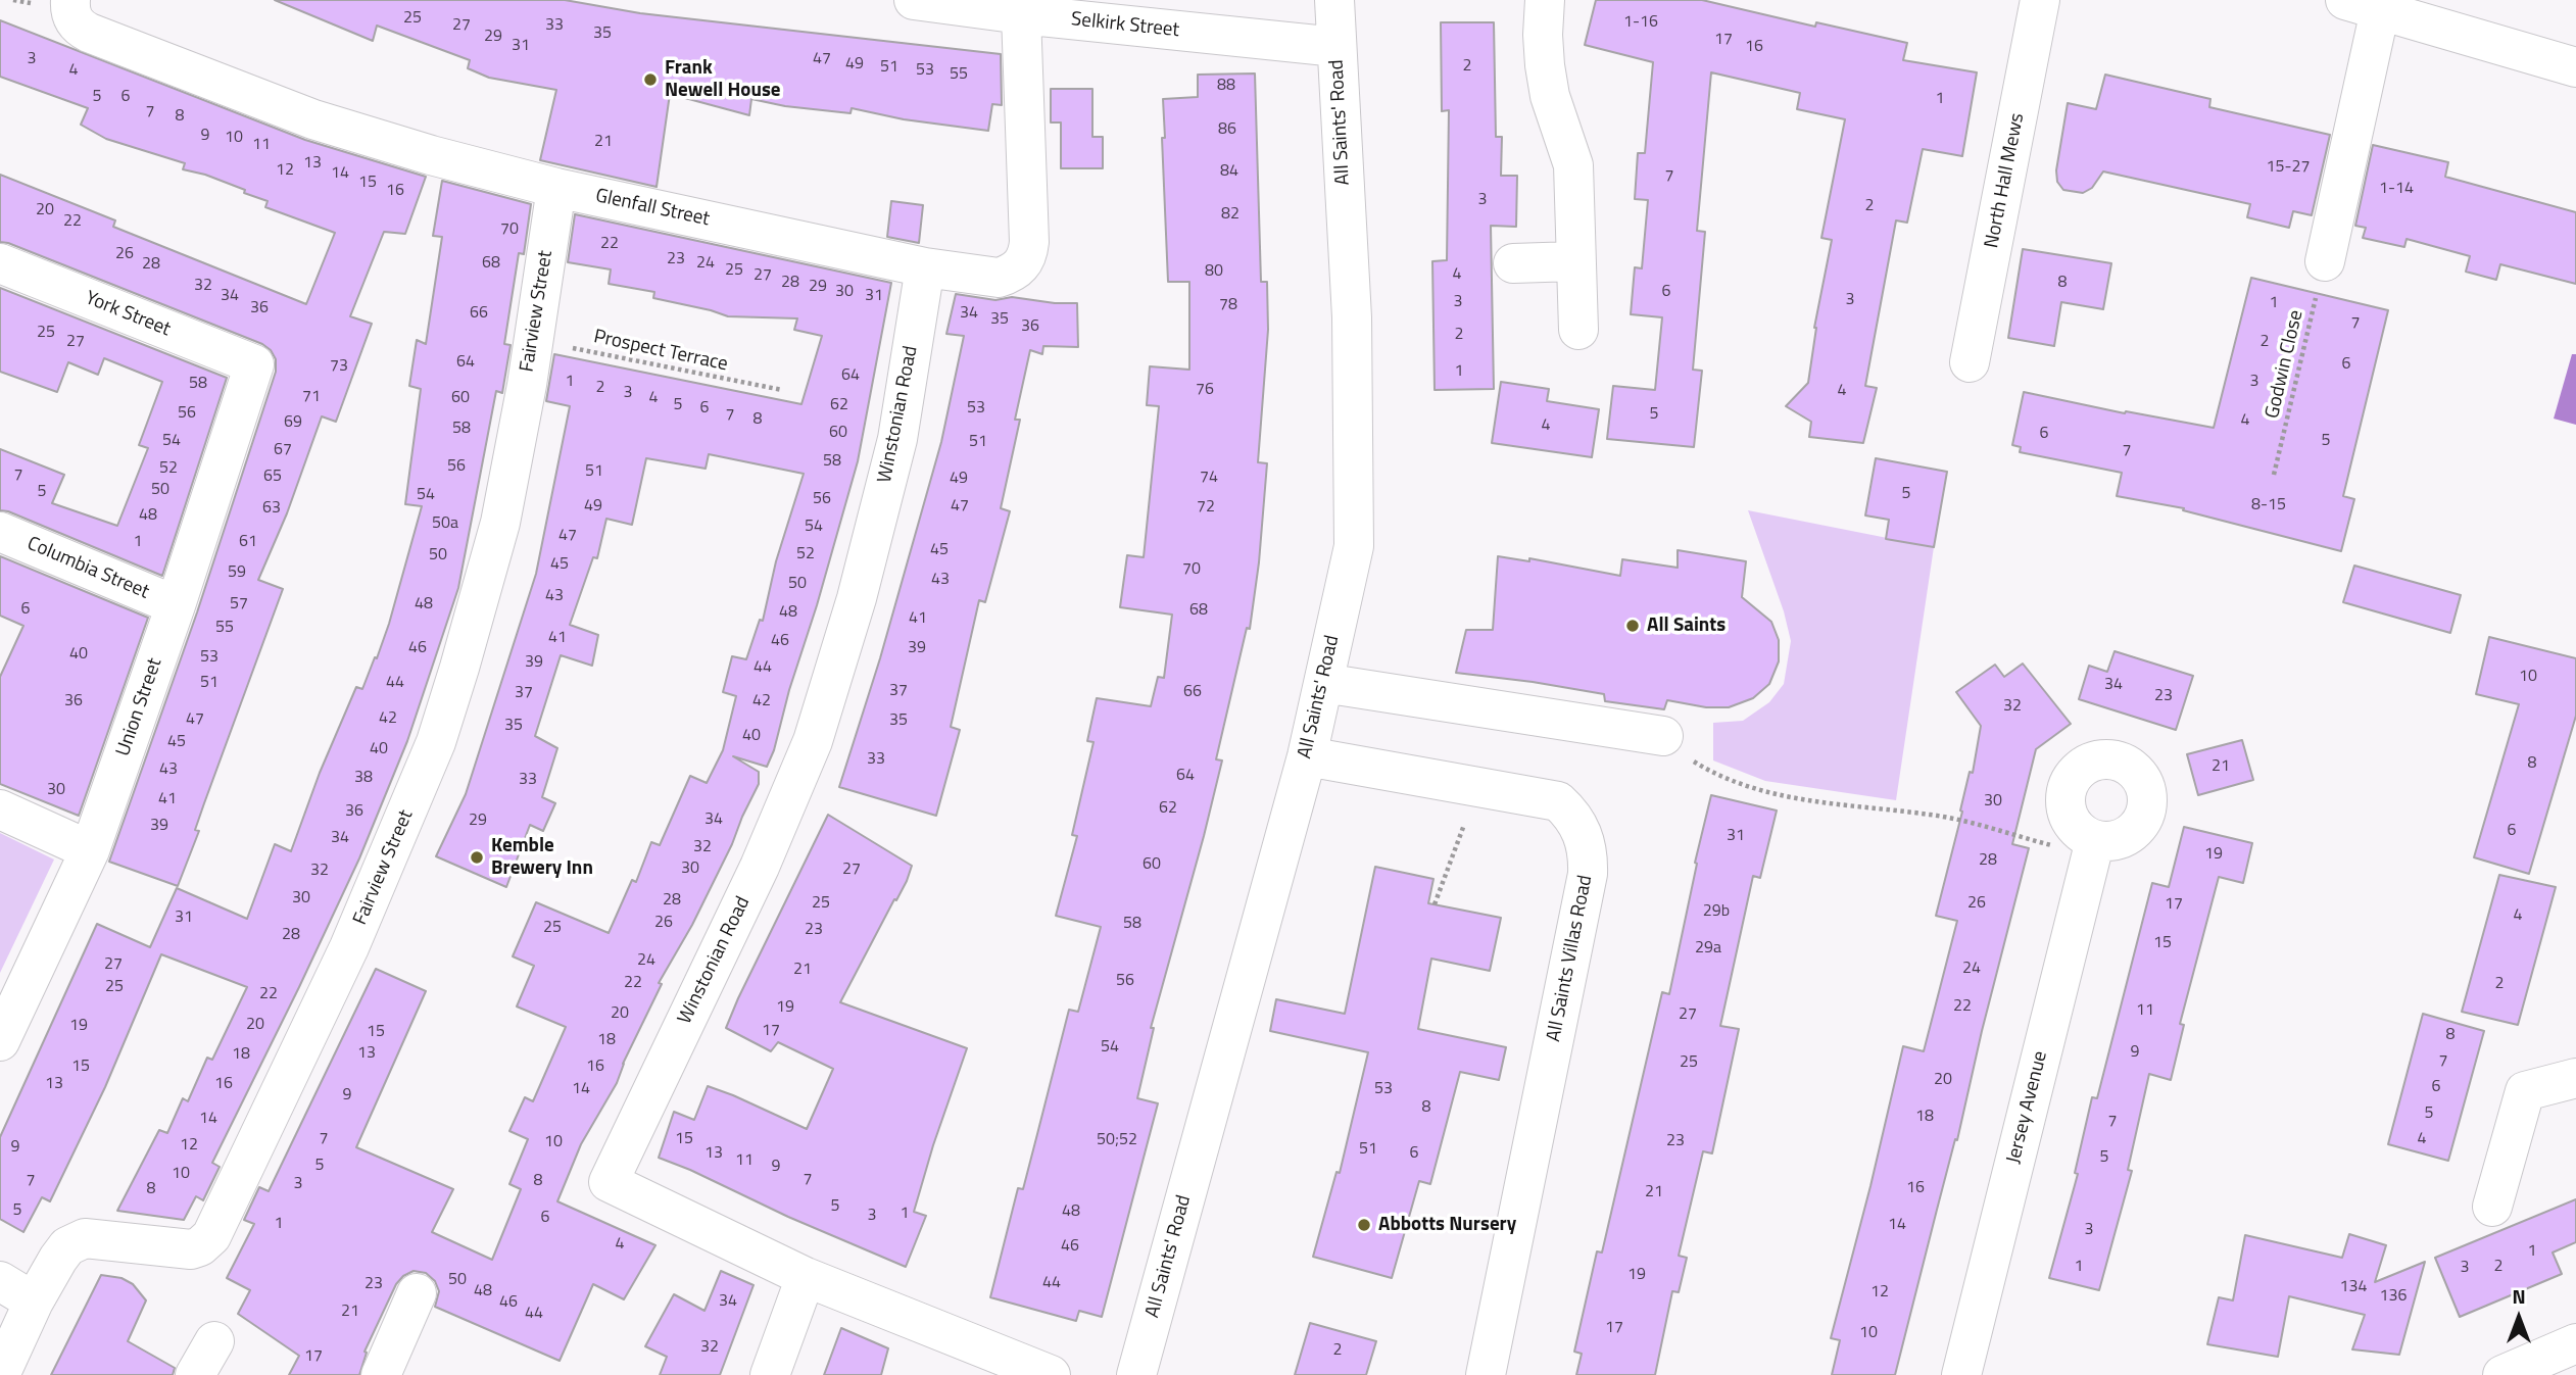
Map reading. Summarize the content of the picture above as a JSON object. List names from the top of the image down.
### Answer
{
  "streets": {
    "street": [
      "Selkirk Street",
      "All Saints' Road",
      "North Hall Mews",
      "Glenfall Street",
      "Fairview Street",
      "York Street",
      "Winstonian Road",
      "Columbia Street",
      "Union Street",
      "All Saints Villas Road",
      "Jersey Avenue"
    ],
    "path": ["Prospect Terrace", "Godwin Close"]
  },
  "crossings": [
    ["Selkirk Street", "All Saints' Road"],
    ["Selkirk Street", "Glenfall Street"],
    ["All Saints' Road", "All Saints Villas Road"],
    ["Glenfall Street", "Fairview Street"],
    ["Glenfall Street", "Winstonian Road"],
    ["Fairview Street", "Prospect Terrace"],
    ["York Street", "Union Street"],
    ["Columbia Street", "Union Street"]
  ],
  "places": [
    "Frank Newell House",
    "All Saints",
    "Kemble Brewery Inn",
    "Abbotts Nursery"
  ],
  "house_numbers": [
    "25",
    "1-16",
    "27",
    "33",
    "35",
    "29",
    "17",
    "31",
    "16",
    "3",
    "47",
    "49",
    "2",
    "51",
    "4",
    "53",
    "55",
    "88",
    "5",
    "6",
    "1",
    "7",
    "8",
    "86",
    "9",
    "10",
    "21",
    "11",
    "13",
    "15-27",
    "12",
    "84",
    "14",
    "7",
    "15",
    "1-14",
    "16",
    "3",
    "2",
    "20",
    "82",
    "22",
    "70",
    "22",
    "26",
    "23",
    "68",
    "24",
    "28",
    "25",
    "80",
    "4",
    "27",
    "28",
    "8",
    "32",
    "29",
    "30",
    "6",
    "34",
    "31",
    "3",
    "3",
    "1",
    "78",
    "36",
    "66",
    "34",
    "35",
    "7",
    "36",
    "25",
    "2",
    "27",
    "2",
    "64",
    "6",
    "73",
    "1",
    "64",
    "1",
    "3",
    "58",
    "2",
    "76",
    "4",
    "3",
    "71",
    "60",
    "4",
    "5",
    "62",
    "6",
    "53",
    "56",
    "5",
    "7",
    "8",
    "4",
    "69",
    "4",
    "58",
    "60",
    "6",
    "54",
    "5",
    "51",
    "67",
    "7",
    "58",
    "56",
    "52",
    "51",
    "7",
    "65",
    "74",
    "49",
    "50",
    "5",
    "5",
    "54",
    "56",
    "8-15",
    "49",
    "47",
    "72",
    "63",
    "48",
    "50a",
    "54",
    "47",
    "1",
    "61",
    "45",
    "52",
    "50",
    "45",
    "70",
    "59",
    "43",
    "50",
    "43",
    "57",
    "48",
    "6",
    "68",
    "48",
    "41",
    "55",
    "41",
    "46",
    "46",
    "39",
    "40",
    "53",
    "39",
    "44",
    "10",
    "51",
    "44",
    "34",
    "37",
    "66",
    "37",
    "23",
    "36",
    "42",
    "32",
    "42",
    "47",
    "35",
    "35",
    "40",
    "45",
    "40",
    "33",
    "8",
    "21",
    "43",
    "64",
    "38",
    "33",
    "30",
    "41",
    "30",
    "62",
    "36",
    "34",
    "29",
    "39",
    "6",
    "31",
    "34",
    "32",
    "19",
    "28",
    "60",
    "30",
    "27",
    "32",
    "30",
    "28",
    "25",
    "26",
    "17",
    "29b",
    "4",
    "31",
    "26",
    "58",
    "25",
    "23",
    "28",
    "15",
    "29a",
    "24",
    "27",
    "24",
    "21",
    "56",
    "22",
    "2",
    "25",
    "22",
    "22",
    "19",
    "11",
    "20",
    "27",
    "20",
    "19",
    "17",
    "15",
    "8",
    "18",
    "54",
    "9",
    "13",
    "18",
    "7",
    "25",
    "15",
    "16",
    "20",
    "13",
    "16",
    "6",
    "14",
    "53",
    "9",
    "8",
    "5",
    "18",
    "14",
    "7",
    "7",
    "15",
    "4",
    "50;52",
    "23",
    "10",
    "12",
    "9",
    "51",
    "13",
    "6",
    "5",
    "11",
    "5",
    "9",
    "10",
    "7",
    "7",
    "8",
    "3",
    "16",
    "8",
    "21",
    "5",
    "5",
    "48",
    "1",
    "3",
    "6",
    "1",
    "14",
    "3",
    "4",
    "46",
    "1",
    "1",
    "2",
    "3",
    "19",
    "50",
    "44",
    "23",
    "134",
    "48",
    "12",
    "136",
    "34",
    "46",
    "21",
    "44",
    "17",
    "10",
    "32",
    "2",
    "17"
  ],
  "north": "top"
}
